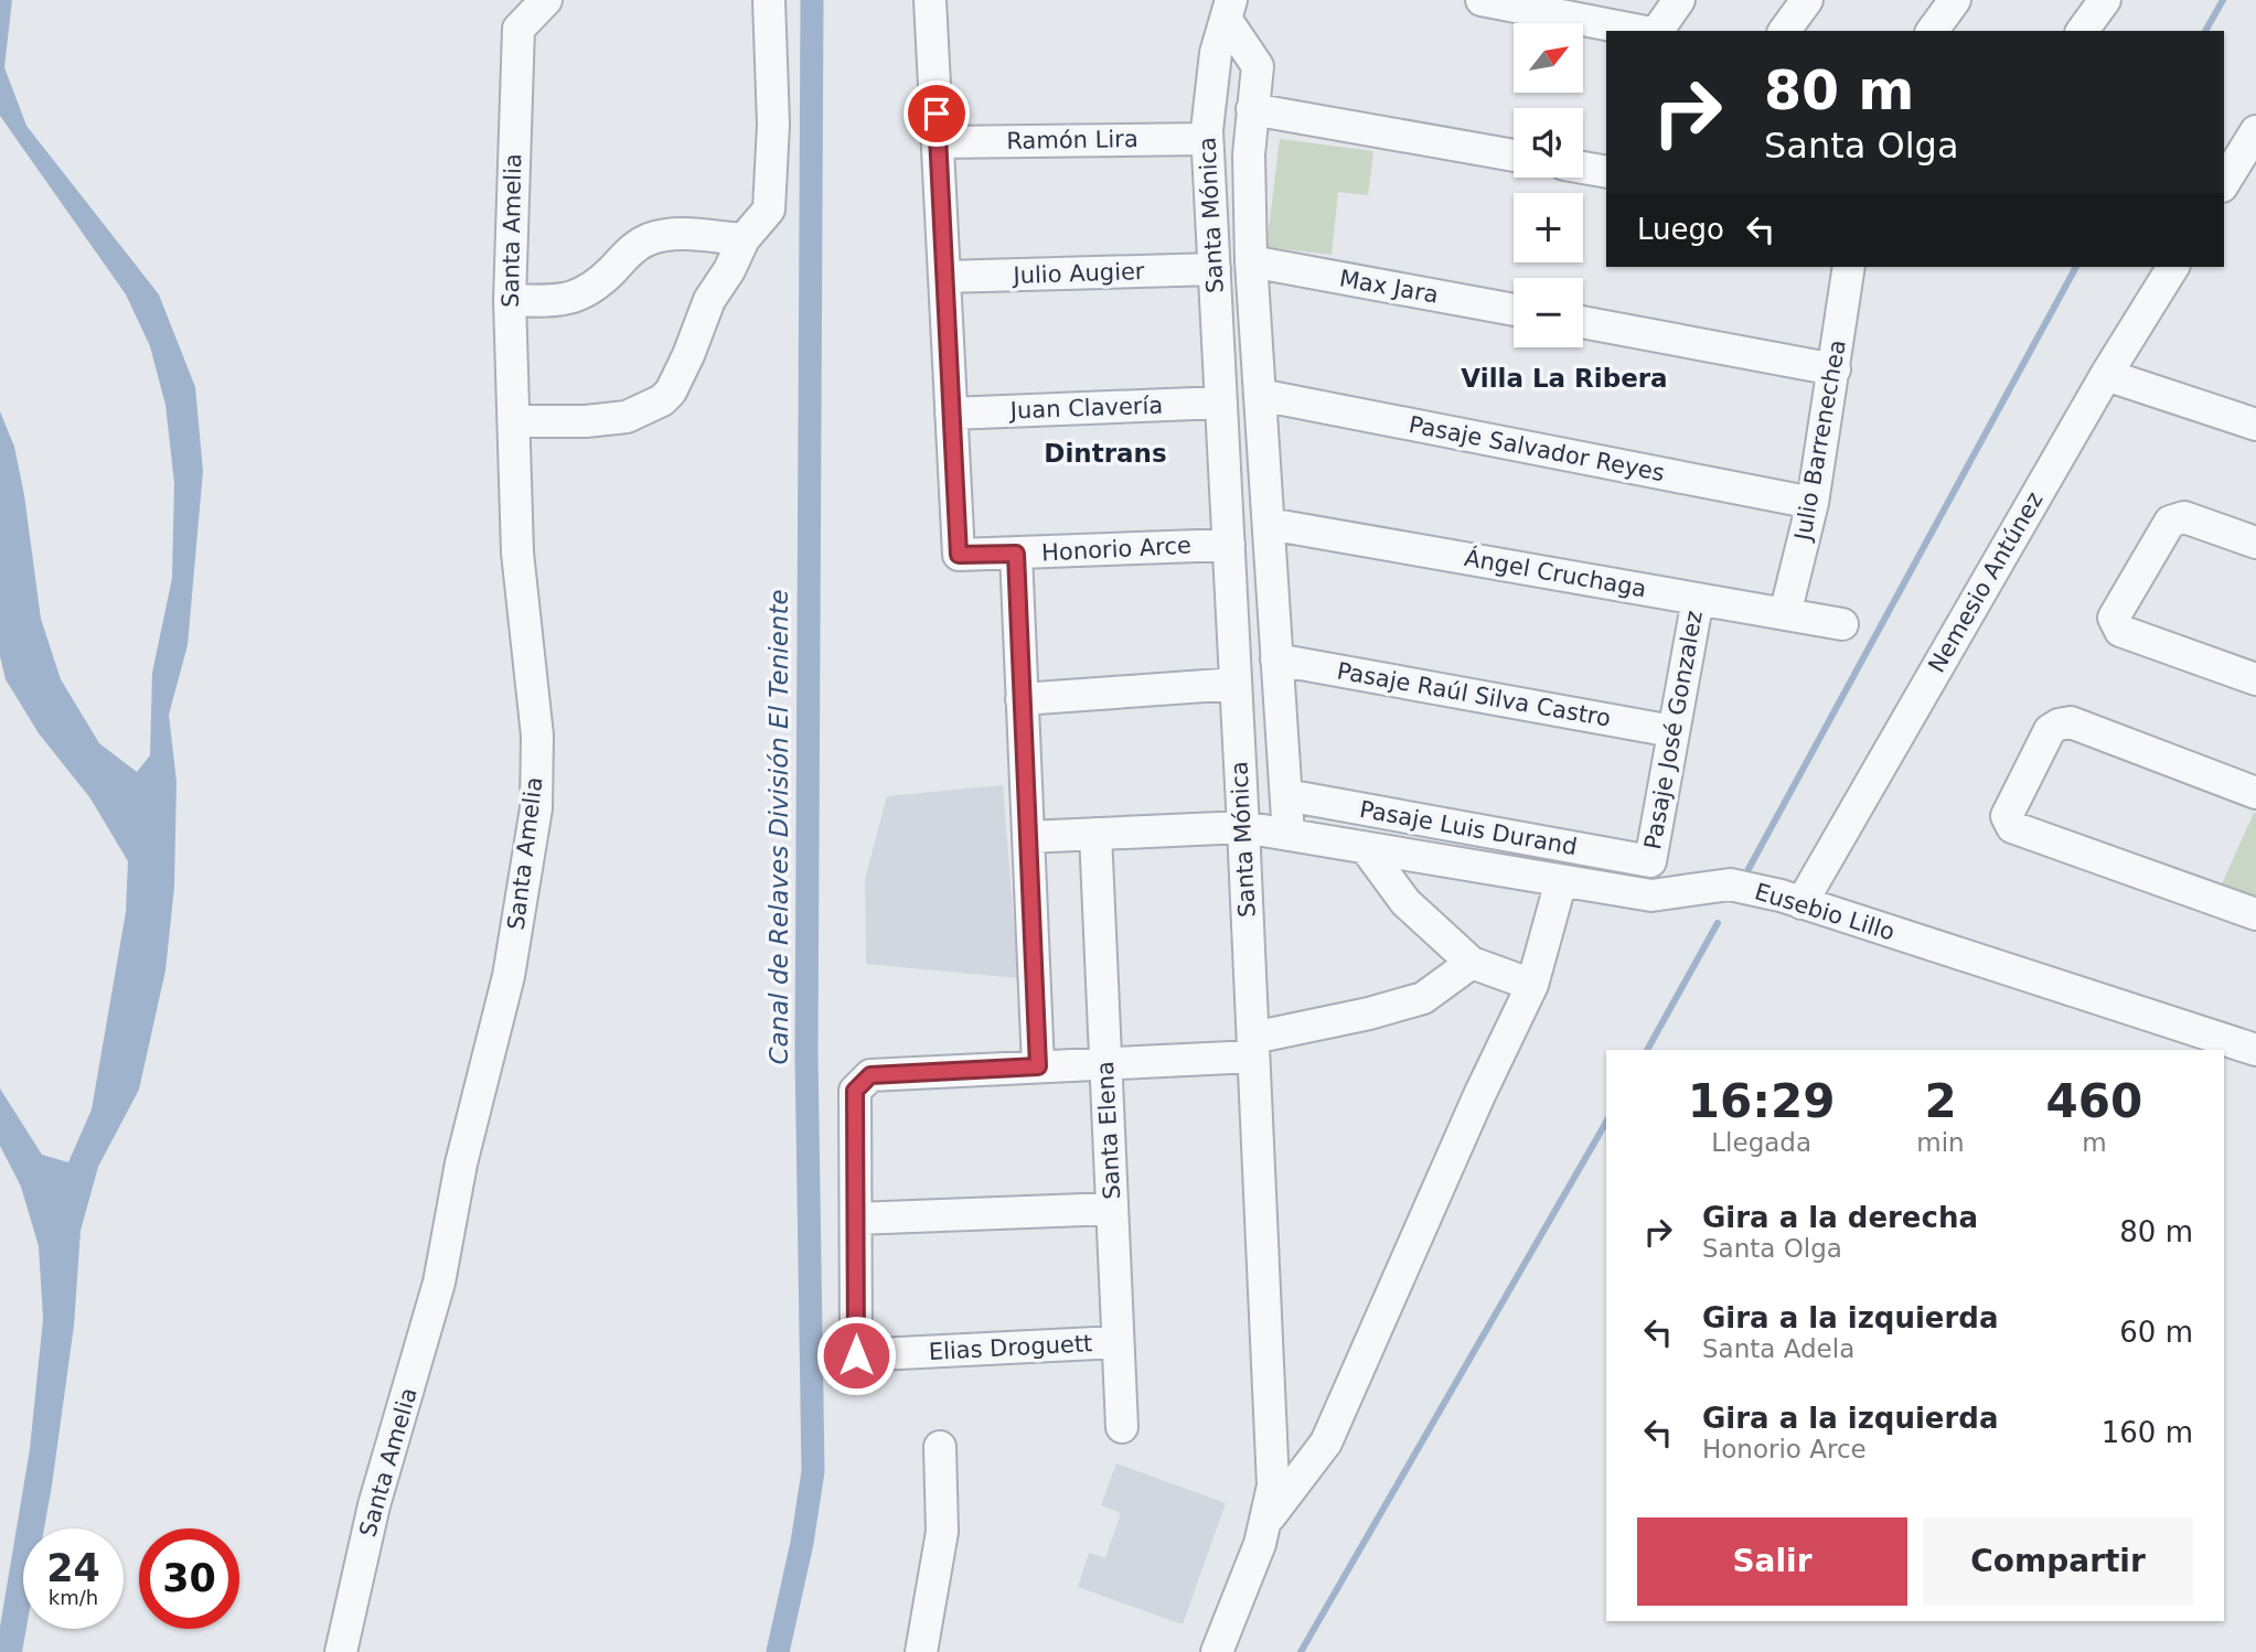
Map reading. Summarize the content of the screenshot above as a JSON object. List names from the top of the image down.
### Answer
{
  "streets": {
    "street": [
      "Ramón Lira",
      "Santa Mónica",
      "Santa Amelia",
      "Julio Augier",
      "Max Jara",
      "Juan Clavería",
      "Julio Barrenechea",
      "Pasaje Salvador Reyes",
      "Honorio Arce",
      "Ángel Cruchaga",
      "Nemesio Antúnez",
      "Pasaje Raúl Silva Castro",
      "Pasaje José Gonzalez",
      "Pasaje Luis Durand",
      "Eusebio Lillo",
      "Santa Elena",
      "Elias Droguett"
    ]
  },
  "crossings": [
    ["Ramón Lira", "Santa Mónica"],
    ["Santa Mónica", "Julio Augier"],
    ["Santa Mónica", "Max Jara"],
    ["Santa Mónica", "Juan Clavería"],
    ["Santa Mónica", "Pasaje Salvador Reyes"],
    ["Santa Mónica", "Honorio Arce"],
    ["Santa Mónica", "Ángel Cruchaga"],
    ["Santa Mónica", "Pasaje Raúl Silva Castro"],
    ["Santa Mónica", "Pasaje Luis Durand"],
    ["Santa Mónica", "Eusebio Lillo"],
    ["Juan Clavería", "Honorio Arce"],
    ["Julio Barrenechea", "Pasaje Salvador Reyes"],
    ["Julio Barrenechea", "Ángel Cruchaga"],
    ["Ángel Cruchaga", "Pasaje José Gonzalez"],
    ["Nemesio Antúnez", "Eusebio Lillo"],
    ["Pasaje Raúl Silva Castro", "Pasaje José Gonzalez"],
    ["Pasaje José Gonzalez", "Pasaje Luis Durand"],
    ["Eusebio Lillo", "Santa Elena"],
    ["Santa Elena", "Elias Droguett"]
  ],
  "districts": ["Villa La Ribera", "Dintrans"],
  "water": ["Canal de Relaves División El Teniente"],
  "north": "top right",
  "page": {
    "map_buttons": ["+", "−"],
    "turn": ["80 m", "Santa Olga"],
    "then": "Luego",
    "eta": [
      "16:29",
      "Llegada",
      "2",
      "min",
      "460",
      "m"
    ],
    "list": [
      {
        "name": "Gira a la derecha",
        "note": "Santa Olga",
        "value": "80 m"
      },
      {
        "name": "Gira a la izquierda",
        "note": "Santa Adela",
        "value": "60 m"
      },
      {
        "name": "Gira a la izquierda",
        "note": "Honorio Arce",
        "value": "160 m"
      }
    ],
    "buttons": ["Salir", "Compartir"],
    "speed": "24 km/h",
    "limit": "30"
  }
}
